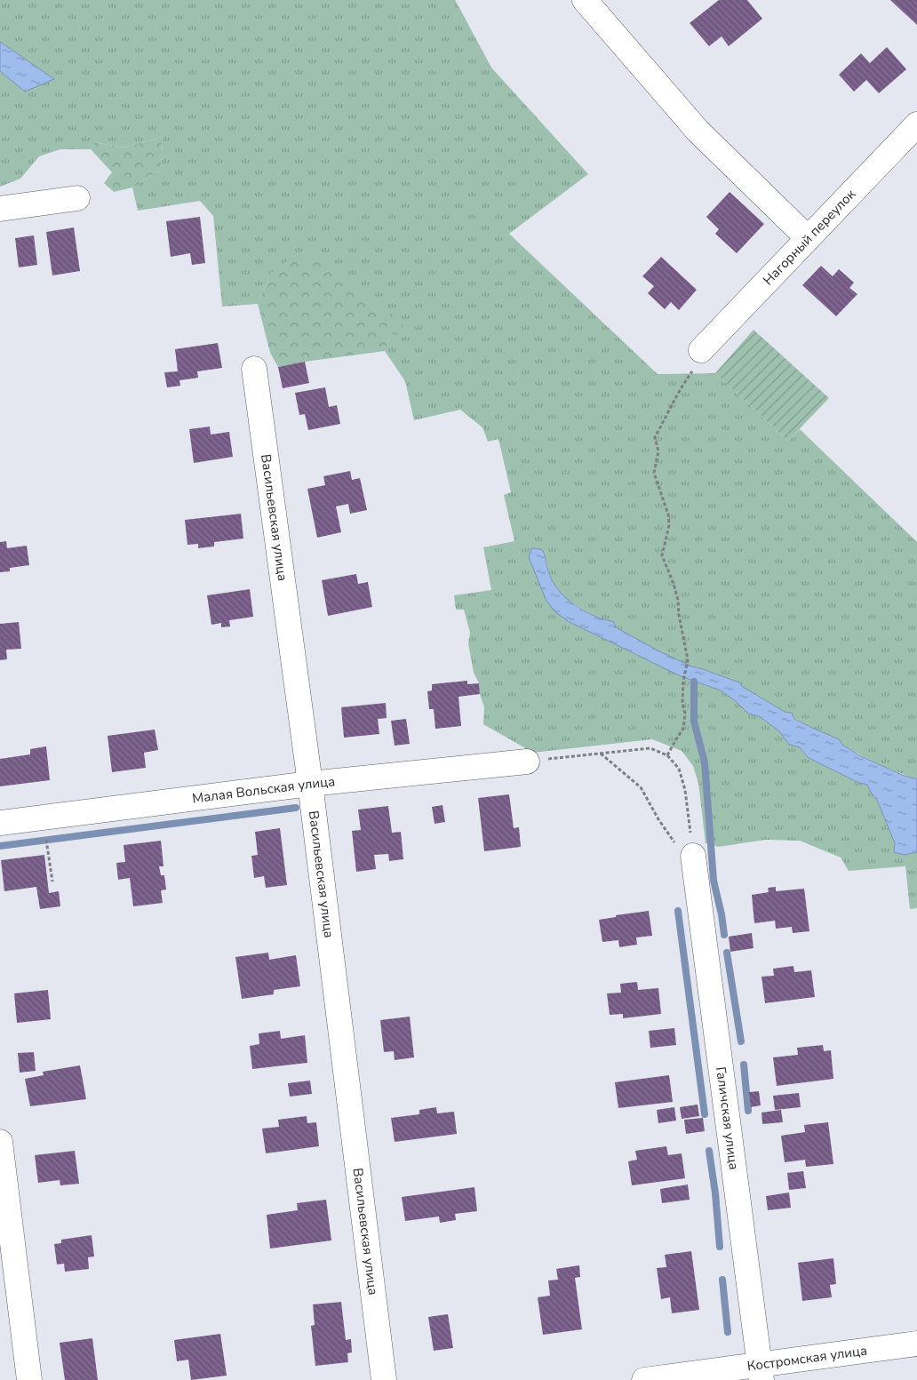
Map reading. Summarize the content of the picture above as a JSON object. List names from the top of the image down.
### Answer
{
  "streets": {
    "street": [
      "Нагорный переулок",
      "Васильевская улица",
      "Малая Вольская улица",
      "Галичская улица",
      "Костромская улица"
    ]
  },
  "crossings": [
    ["Васильевская улица", "Малая Вольская улица"],
    ["Галичская улица", "Костромская улица"]
  ]
}
